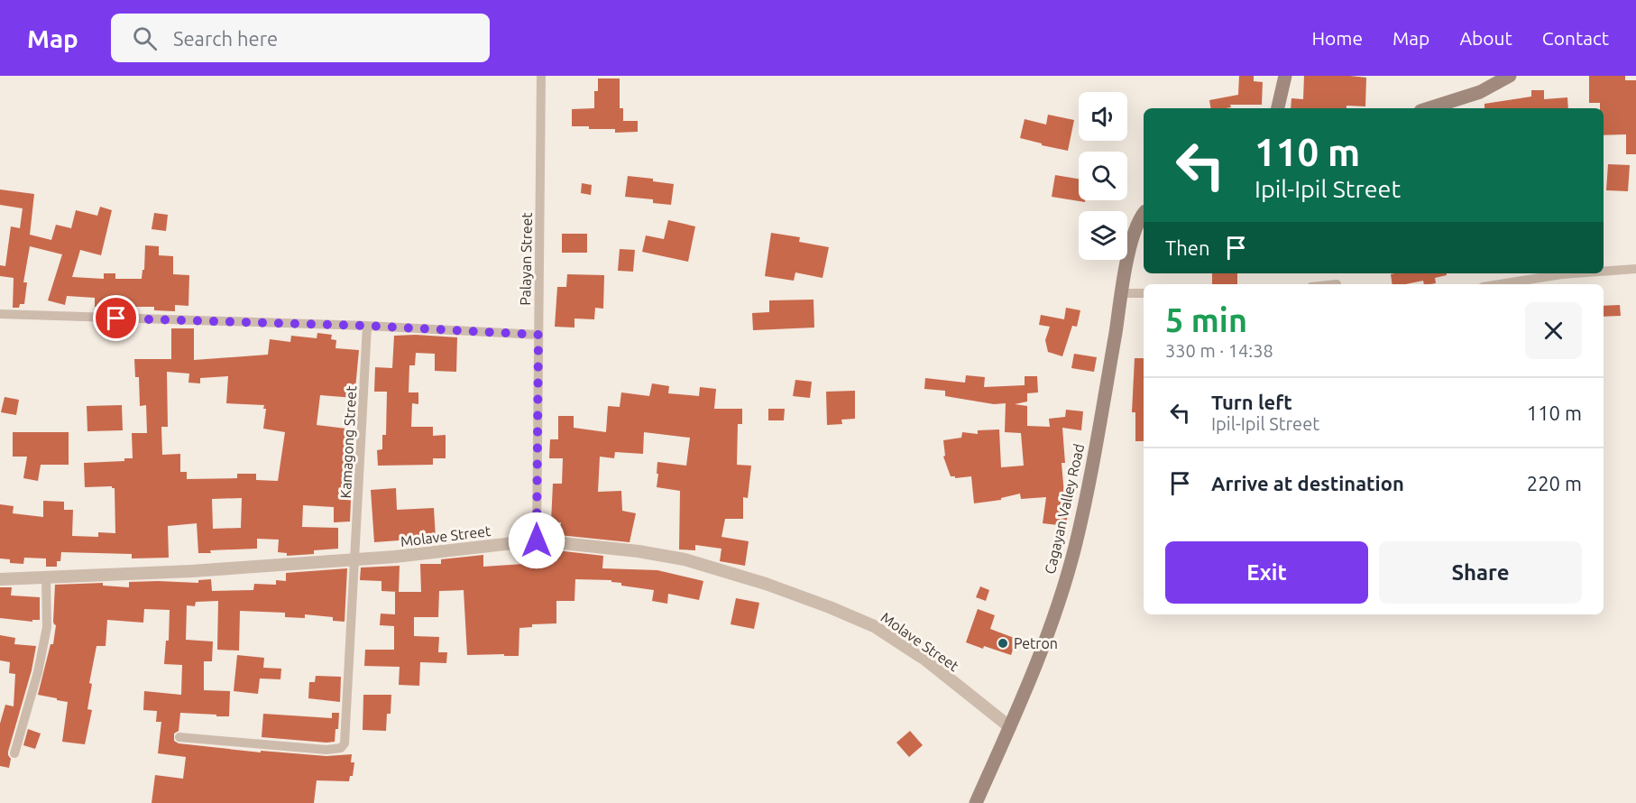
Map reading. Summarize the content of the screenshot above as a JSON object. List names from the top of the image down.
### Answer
{
  "streets": {
    "main road": ["Cagayan Valley Road"],
    "street": ["Palayan Street", "Kamagong Street", "Molave Street"]
  },
  "crossings": [
    ["Palayan Street", "Molave Street"],
    ["Kamagong Street", "Molave Street"],
    ["Cagayan Valley Road", "Molave Street"]
  ],
  "places": ["Petron"],
  "page": {
    "header": "Map",
    "search": "Search here",
    "nav": [
      "Home",
      "Map",
      "About",
      "Contact"
    ],
    "turn": ["110 m", "Ipil-Ipil Street"],
    "then": "Then",
    "heading": ["5 min", "330 m · 14:38"],
    "list": [
      {
        "name": "Turn left",
        "note": "Ipil-Ipil Street",
        "value": "110 m"
      },
      {
        "name": "Arrive at destination",
        "value": "220 m"
      }
    ],
    "buttons": ["Exit", "Share"]
  }
}
